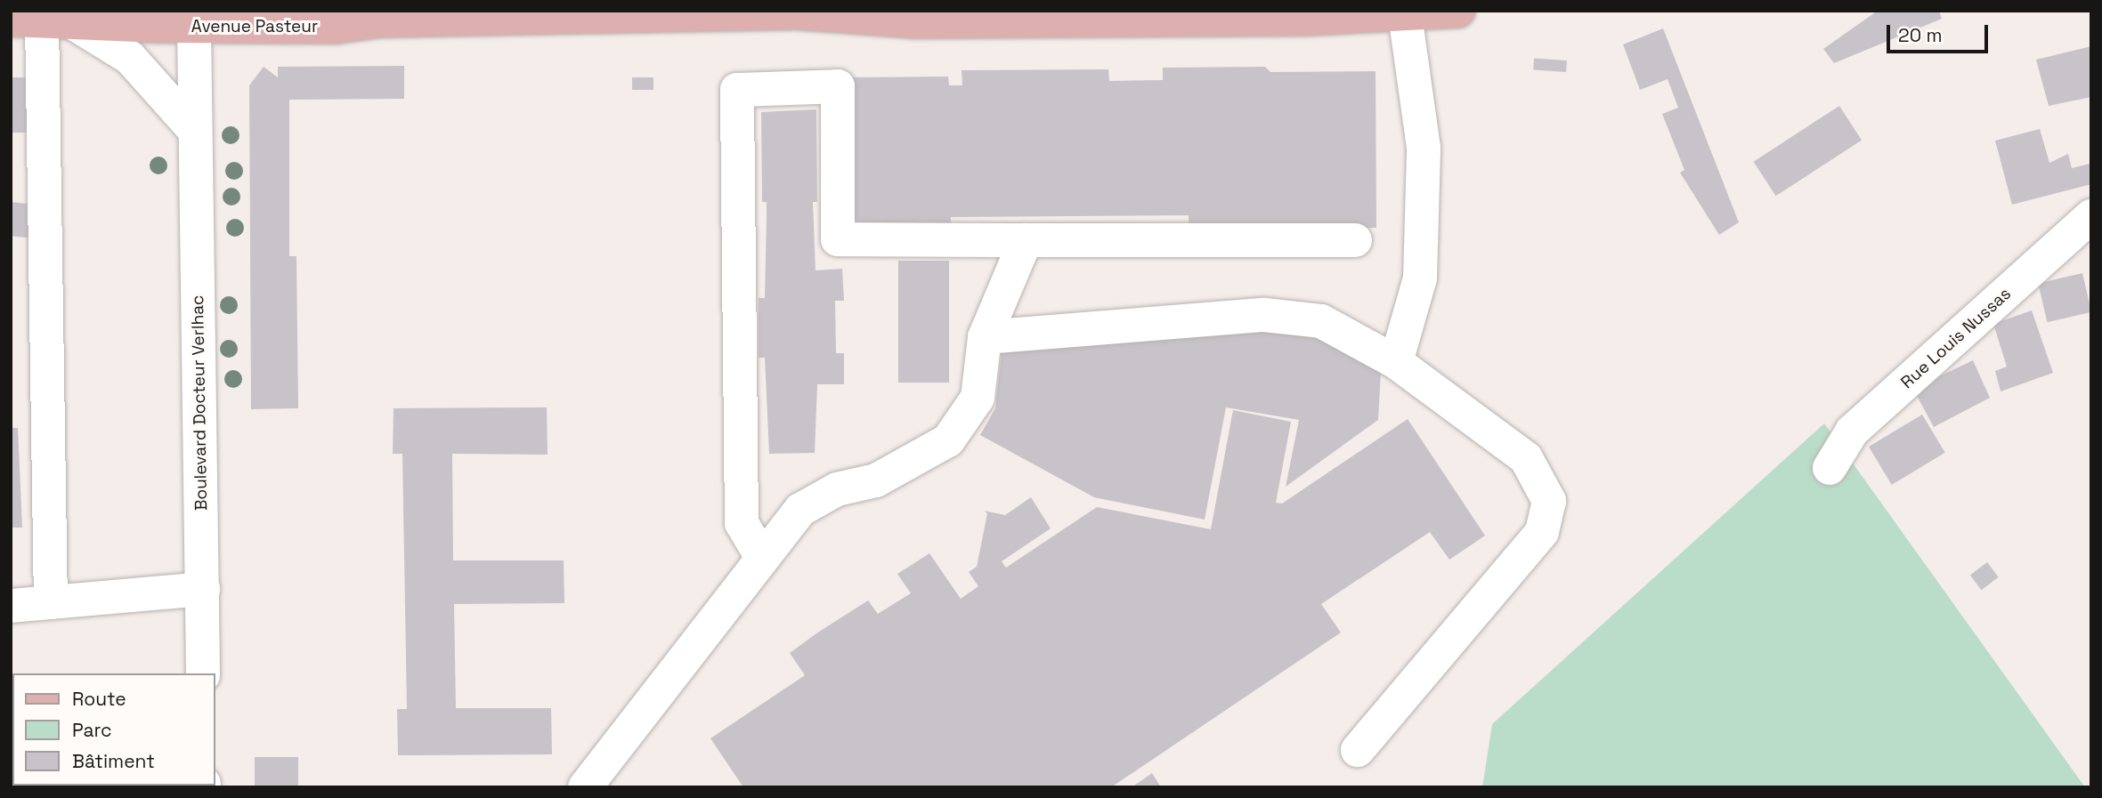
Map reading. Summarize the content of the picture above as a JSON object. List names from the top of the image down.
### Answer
{
  "streets": {
    "main road": ["Avenue Pasteur"],
    "street": ["Rue Louis Nussas", "Boulevard Docteur Verlhac"]
  },
  "crossings": [
    ["Avenue Pasteur", "Boulevard Docteur Verlhac"]
  ],
  "legend": ["Route", "Parc", "Bâtiment"],
  "scale_bar": "20 m"
}
